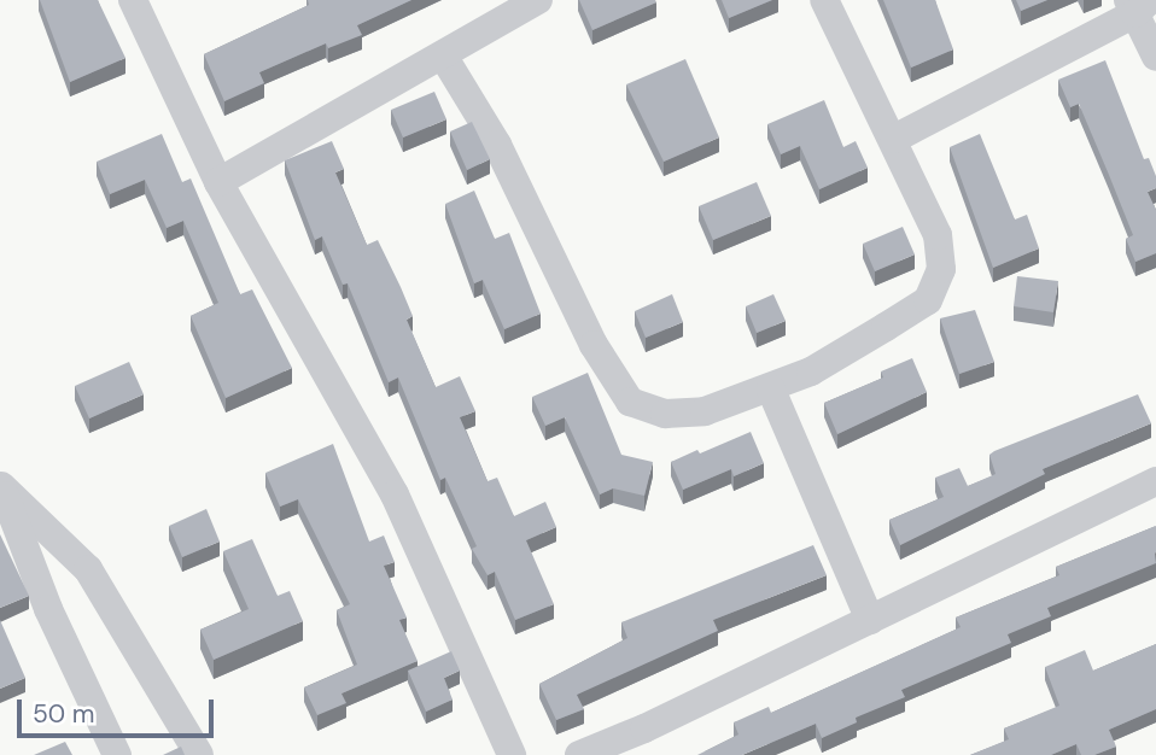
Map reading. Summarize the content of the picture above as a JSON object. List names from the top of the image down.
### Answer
{
  "scale_bar": "50 m"
}
